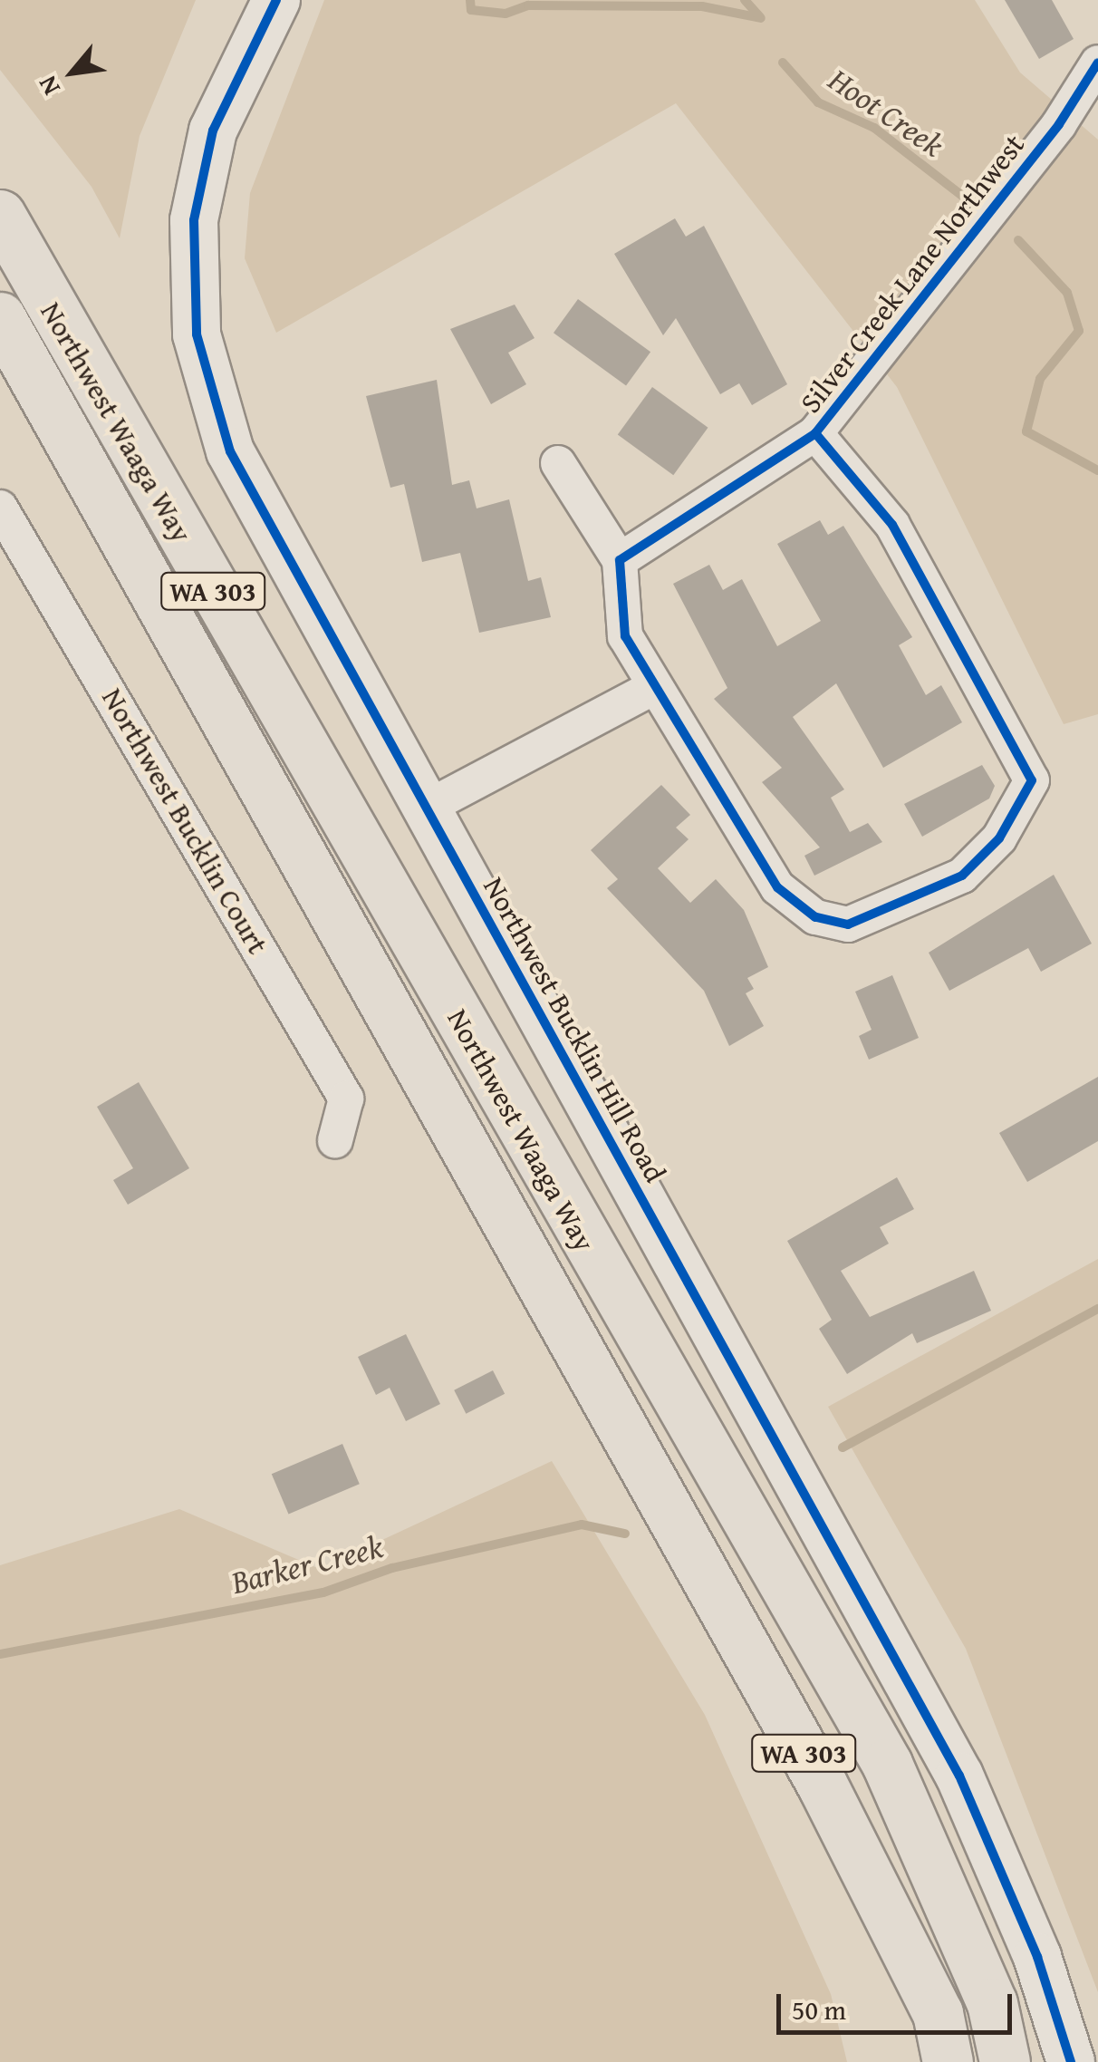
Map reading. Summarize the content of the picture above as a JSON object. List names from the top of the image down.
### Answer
{
  "streets": {
    "highway": ["Northwest Waaga Way", "WA 303"],
    "main road": ["Northwest Bucklin Hill Road"],
    "street": ["Silver Creek Lane Northwest", "Northwest Bucklin Court"]
  },
  "water": ["Hoot Creek", "Barker Creek"],
  "scale_bar": "50 m",
  "north": "bottom left"
}
